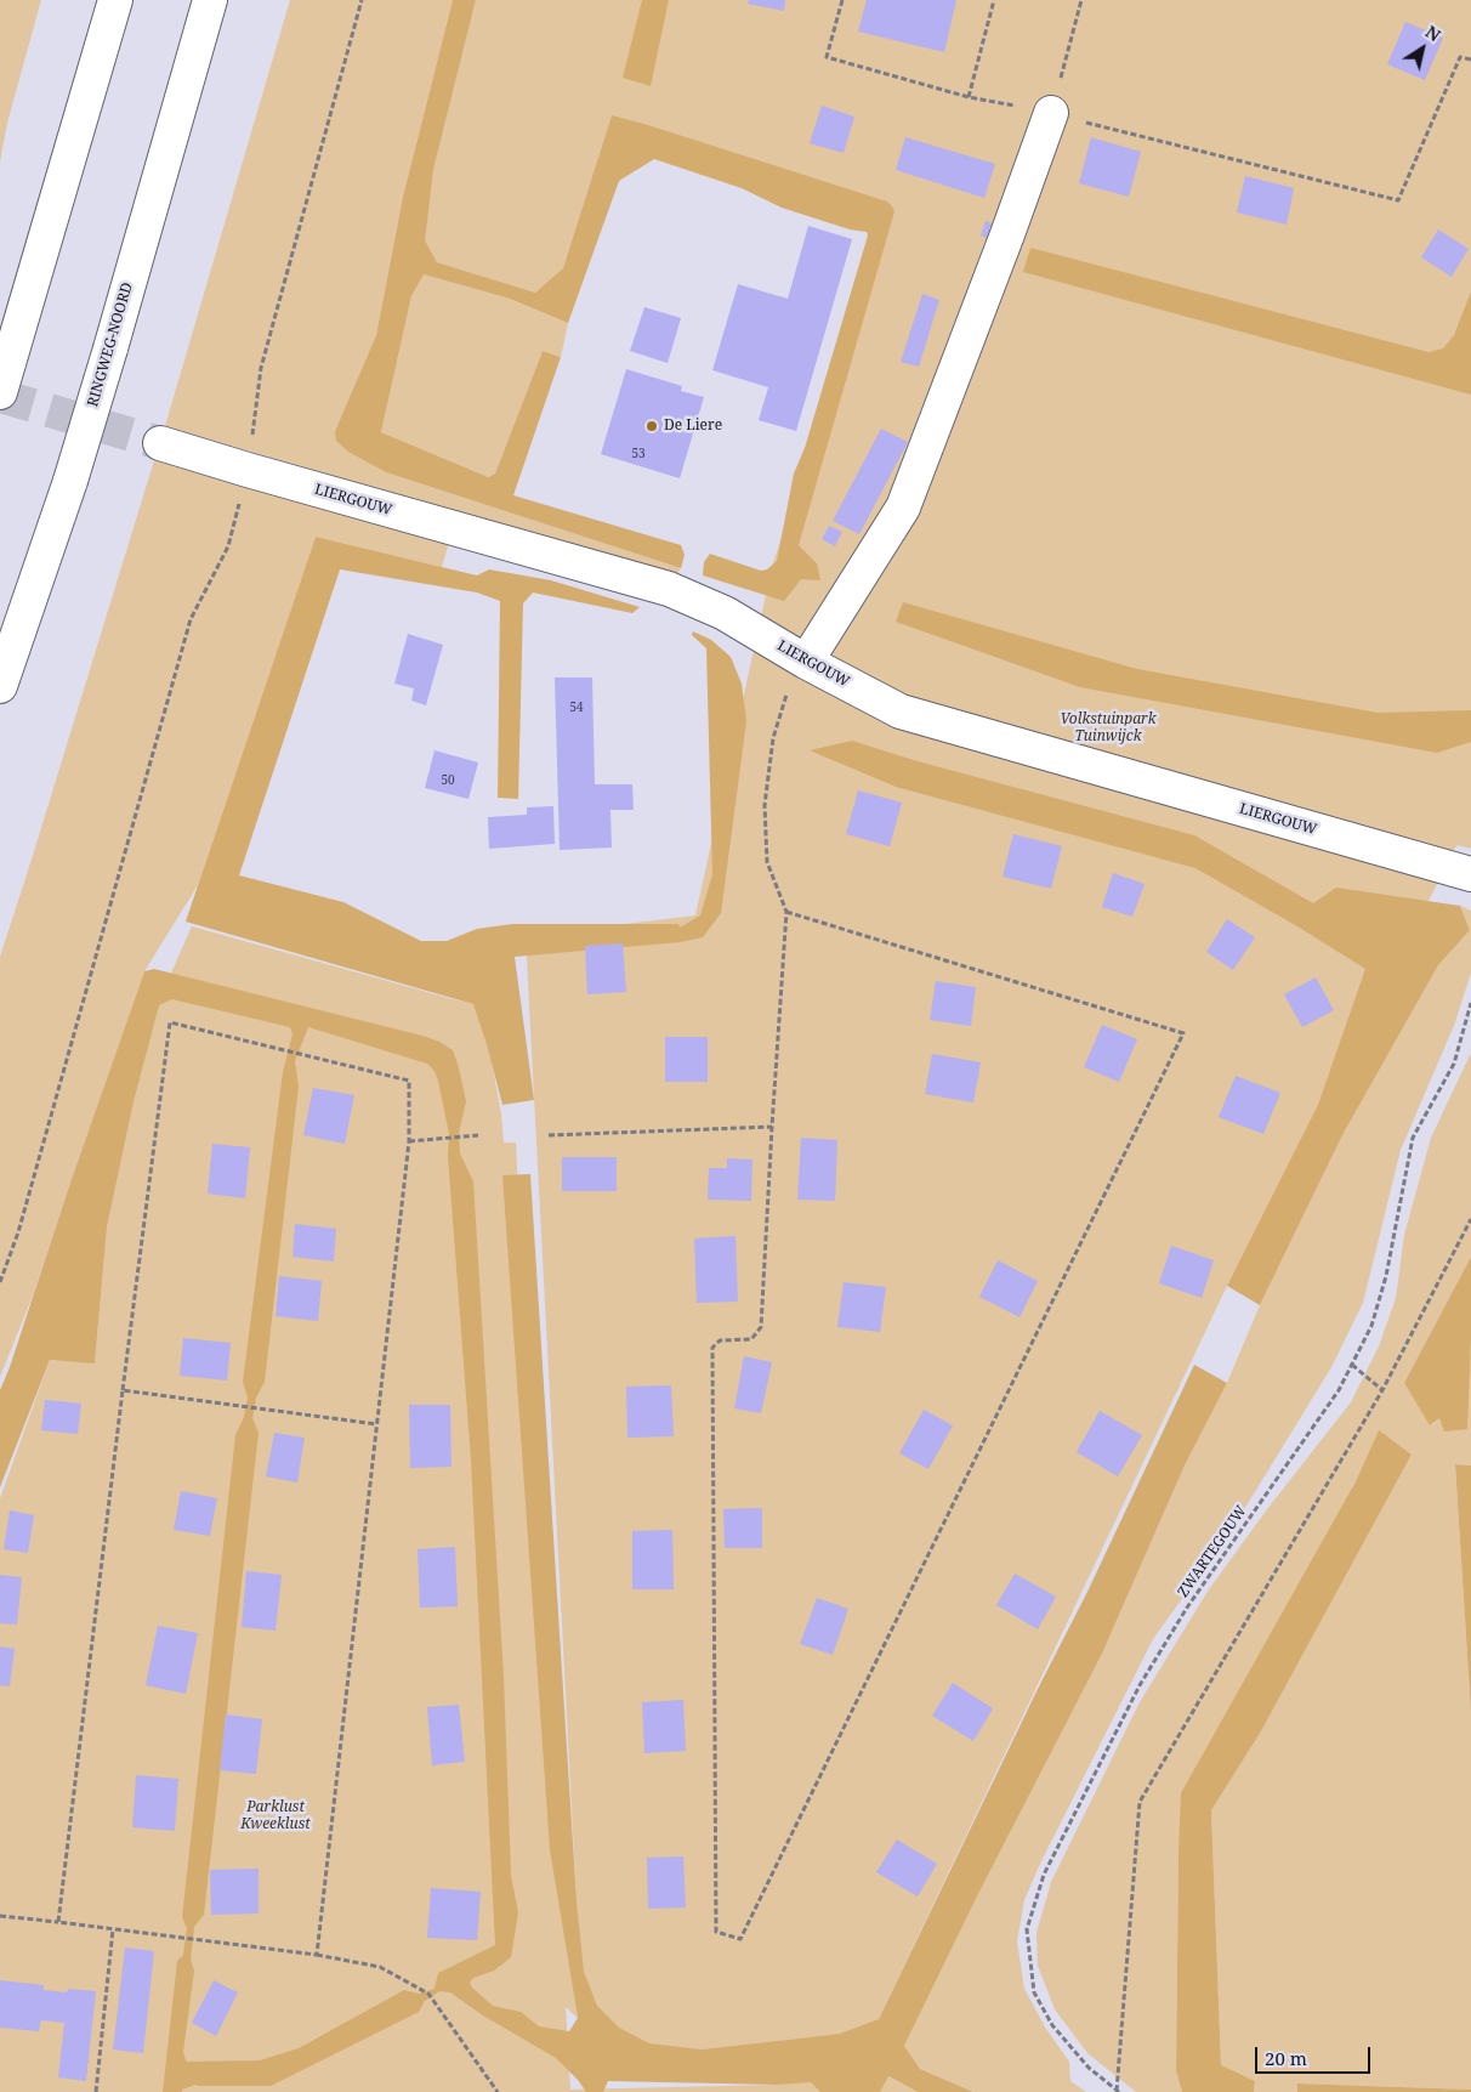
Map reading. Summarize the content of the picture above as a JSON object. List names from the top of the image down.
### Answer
{
  "streets": {
    "main road": ["RINGWEG-NOORD", "LIERGOUW"],
    "path": ["ZWARTEGOUW"]
  },
  "parks": ["Volkstuinpark Tuinwijck", "Parklust Kweeklust"],
  "places": ["De Liere"],
  "house_numbers": ["53", "54", "50"],
  "scale_bar": "20 m",
  "north": "top right"
}
